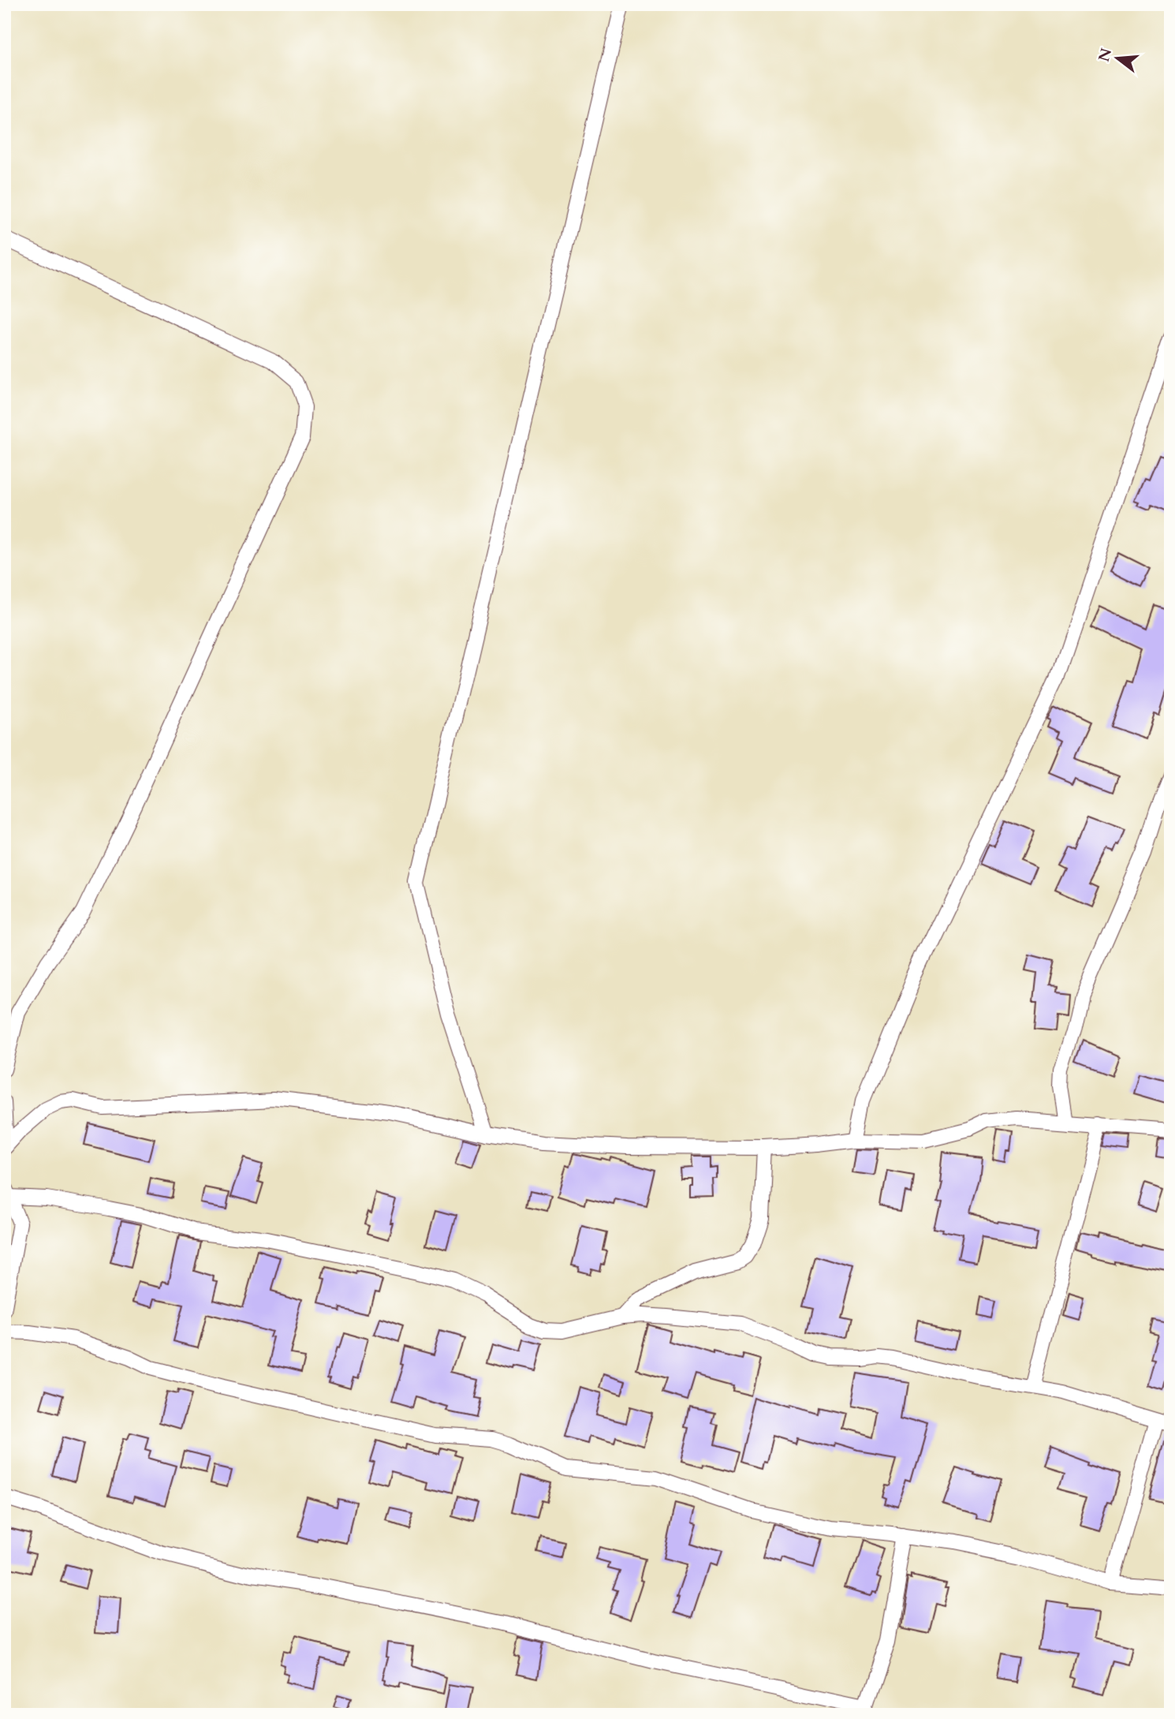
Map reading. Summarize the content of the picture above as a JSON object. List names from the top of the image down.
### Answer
{
  "north": "left"
}
